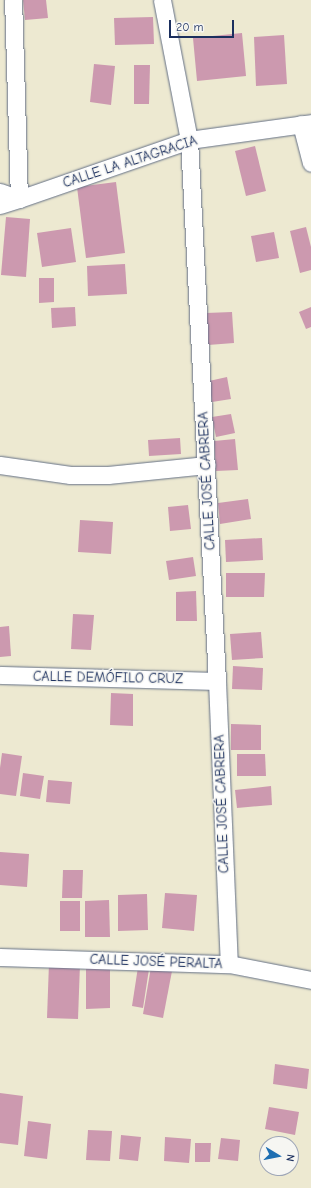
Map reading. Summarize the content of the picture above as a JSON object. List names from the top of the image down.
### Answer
{
  "streets": {
    "street": [
      "CALLE LA ALTAGRACIA",
      "CALLE JOSÉ CABRERA",
      "CALLE DEMÓFILO CRUZ",
      "CALLE JOSÉ PERALTA"
    ]
  },
  "crossings": [
    ["CALLE LA ALTAGRACIA", "CALLE JOSÉ CABRERA"],
    ["CALLE JOSÉ CABRERA", "CALLE DEMÓFILO CRUZ"],
    ["CALLE JOSÉ CABRERA", "CALLE JOSÉ PERALTA"]
  ],
  "scale_bar": "20 m",
  "north": "right"
}
